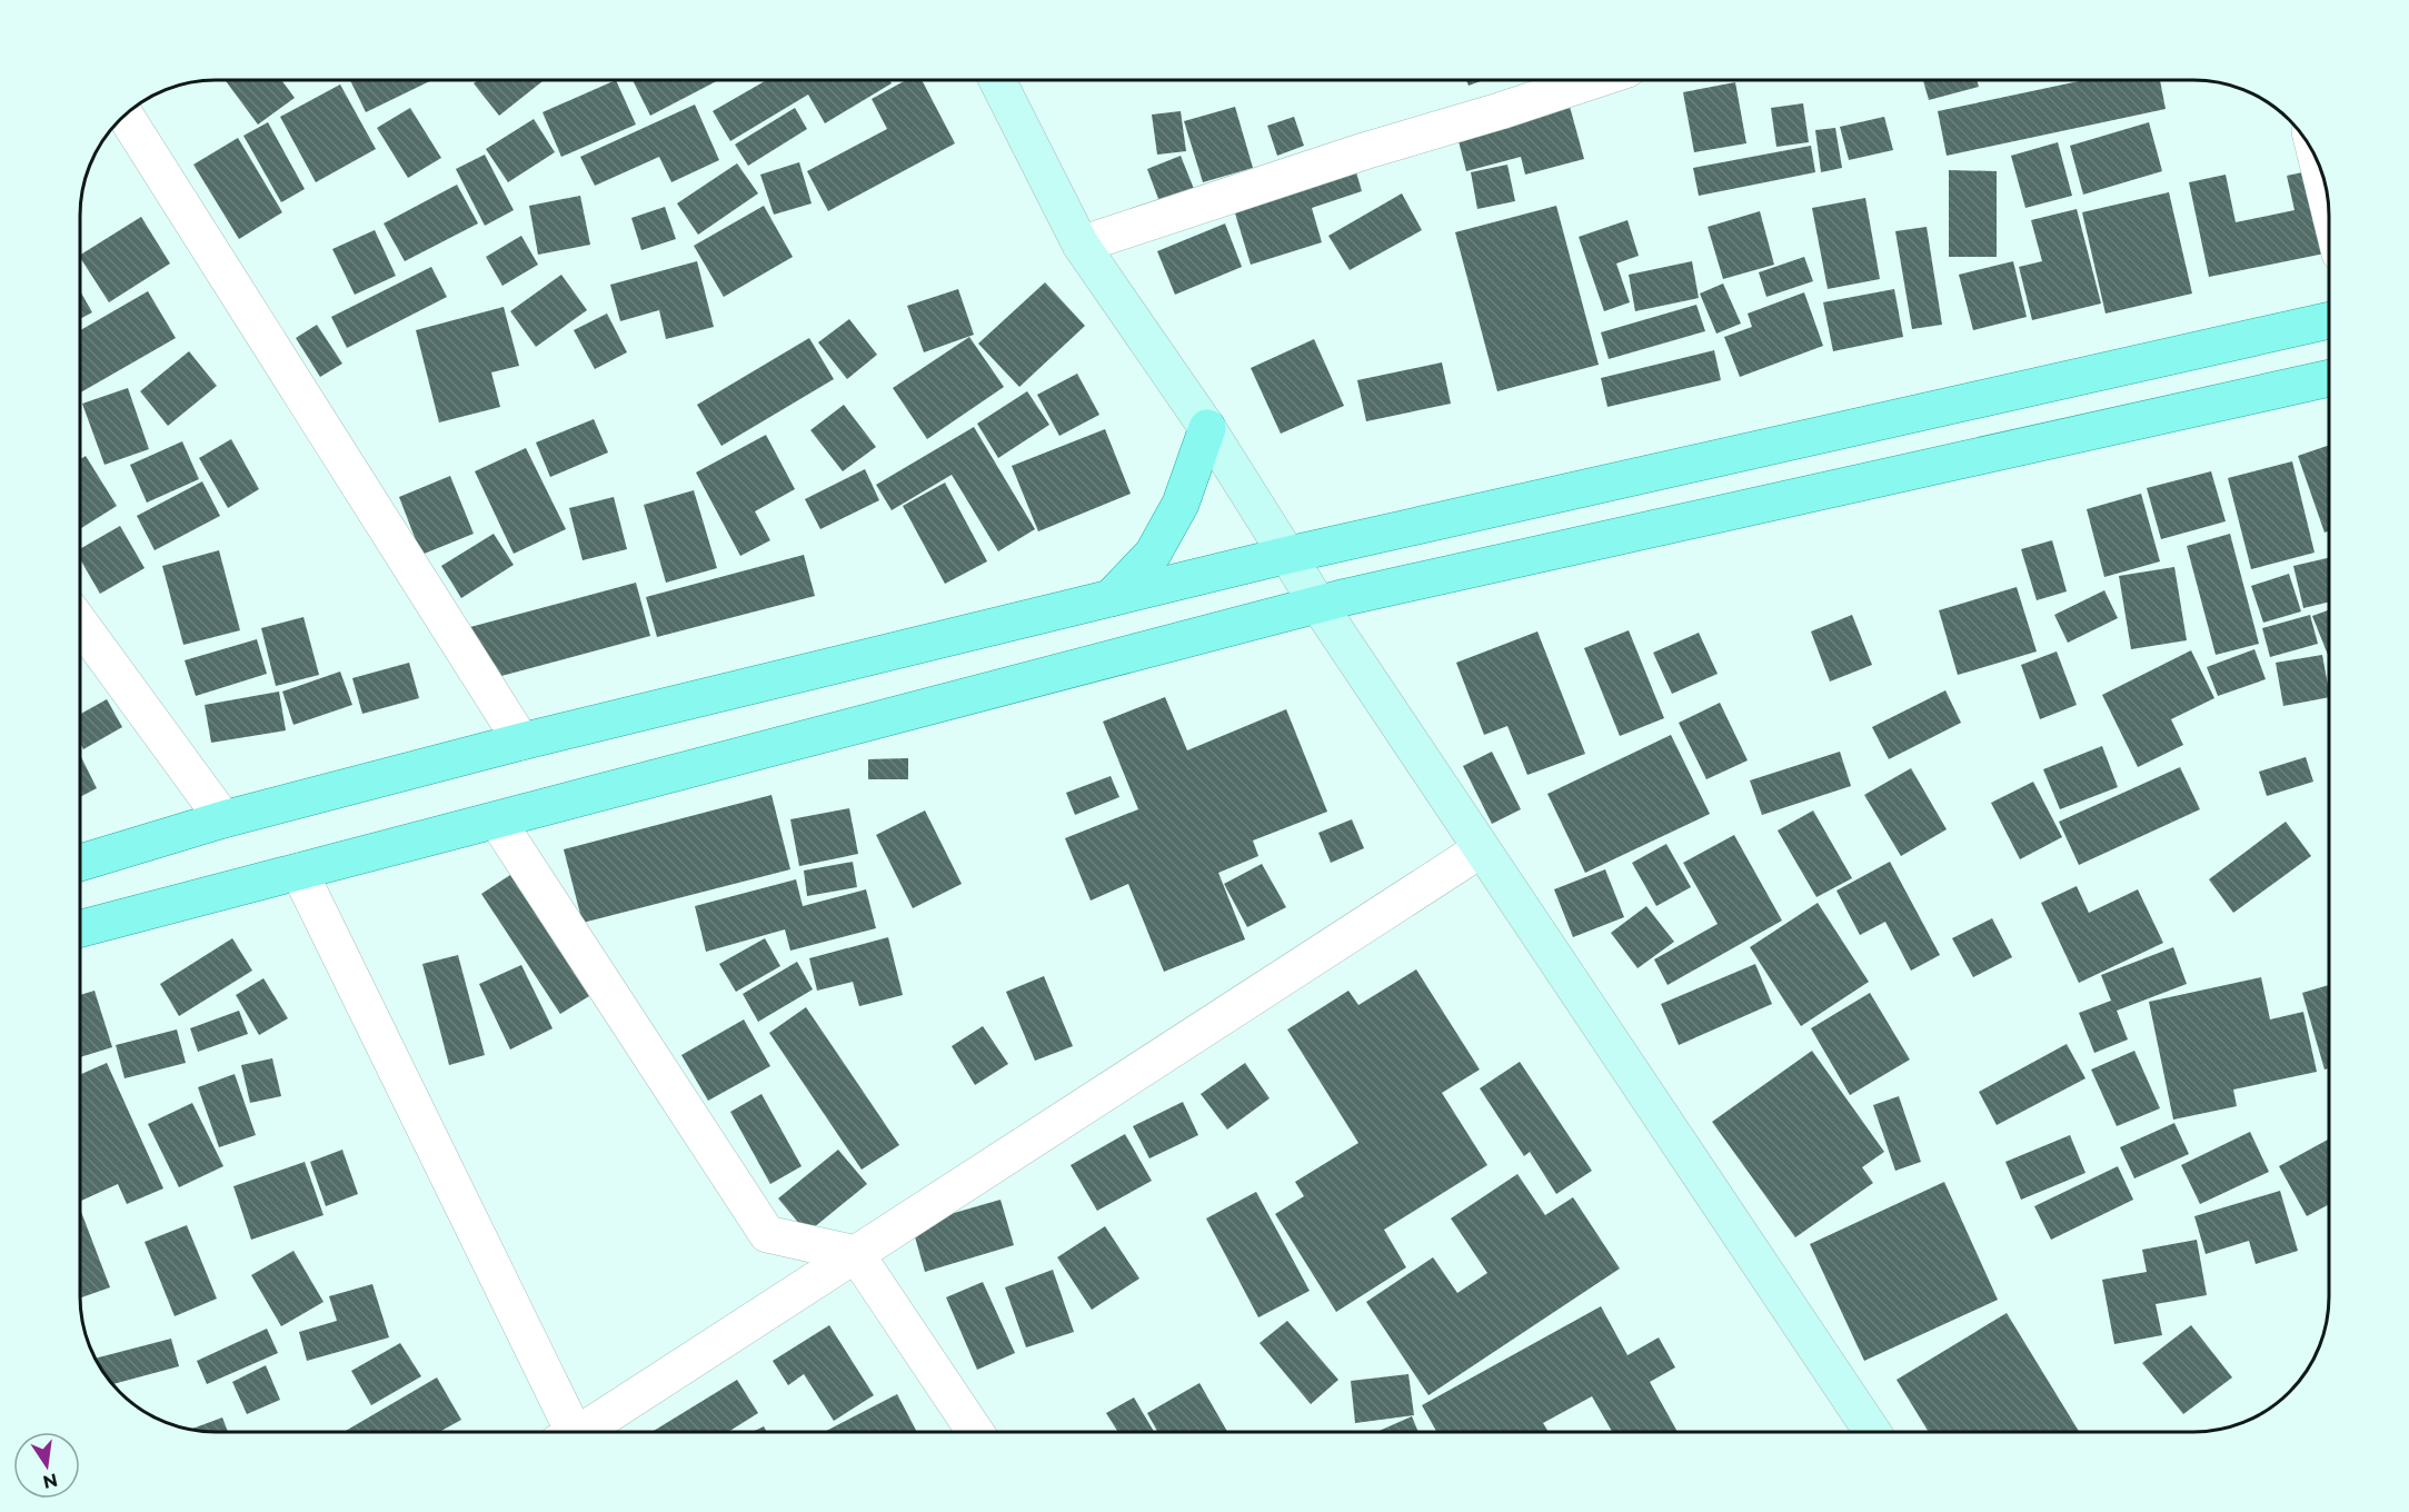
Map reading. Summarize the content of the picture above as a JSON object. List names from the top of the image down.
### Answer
{
  "north": "bottom"
}
